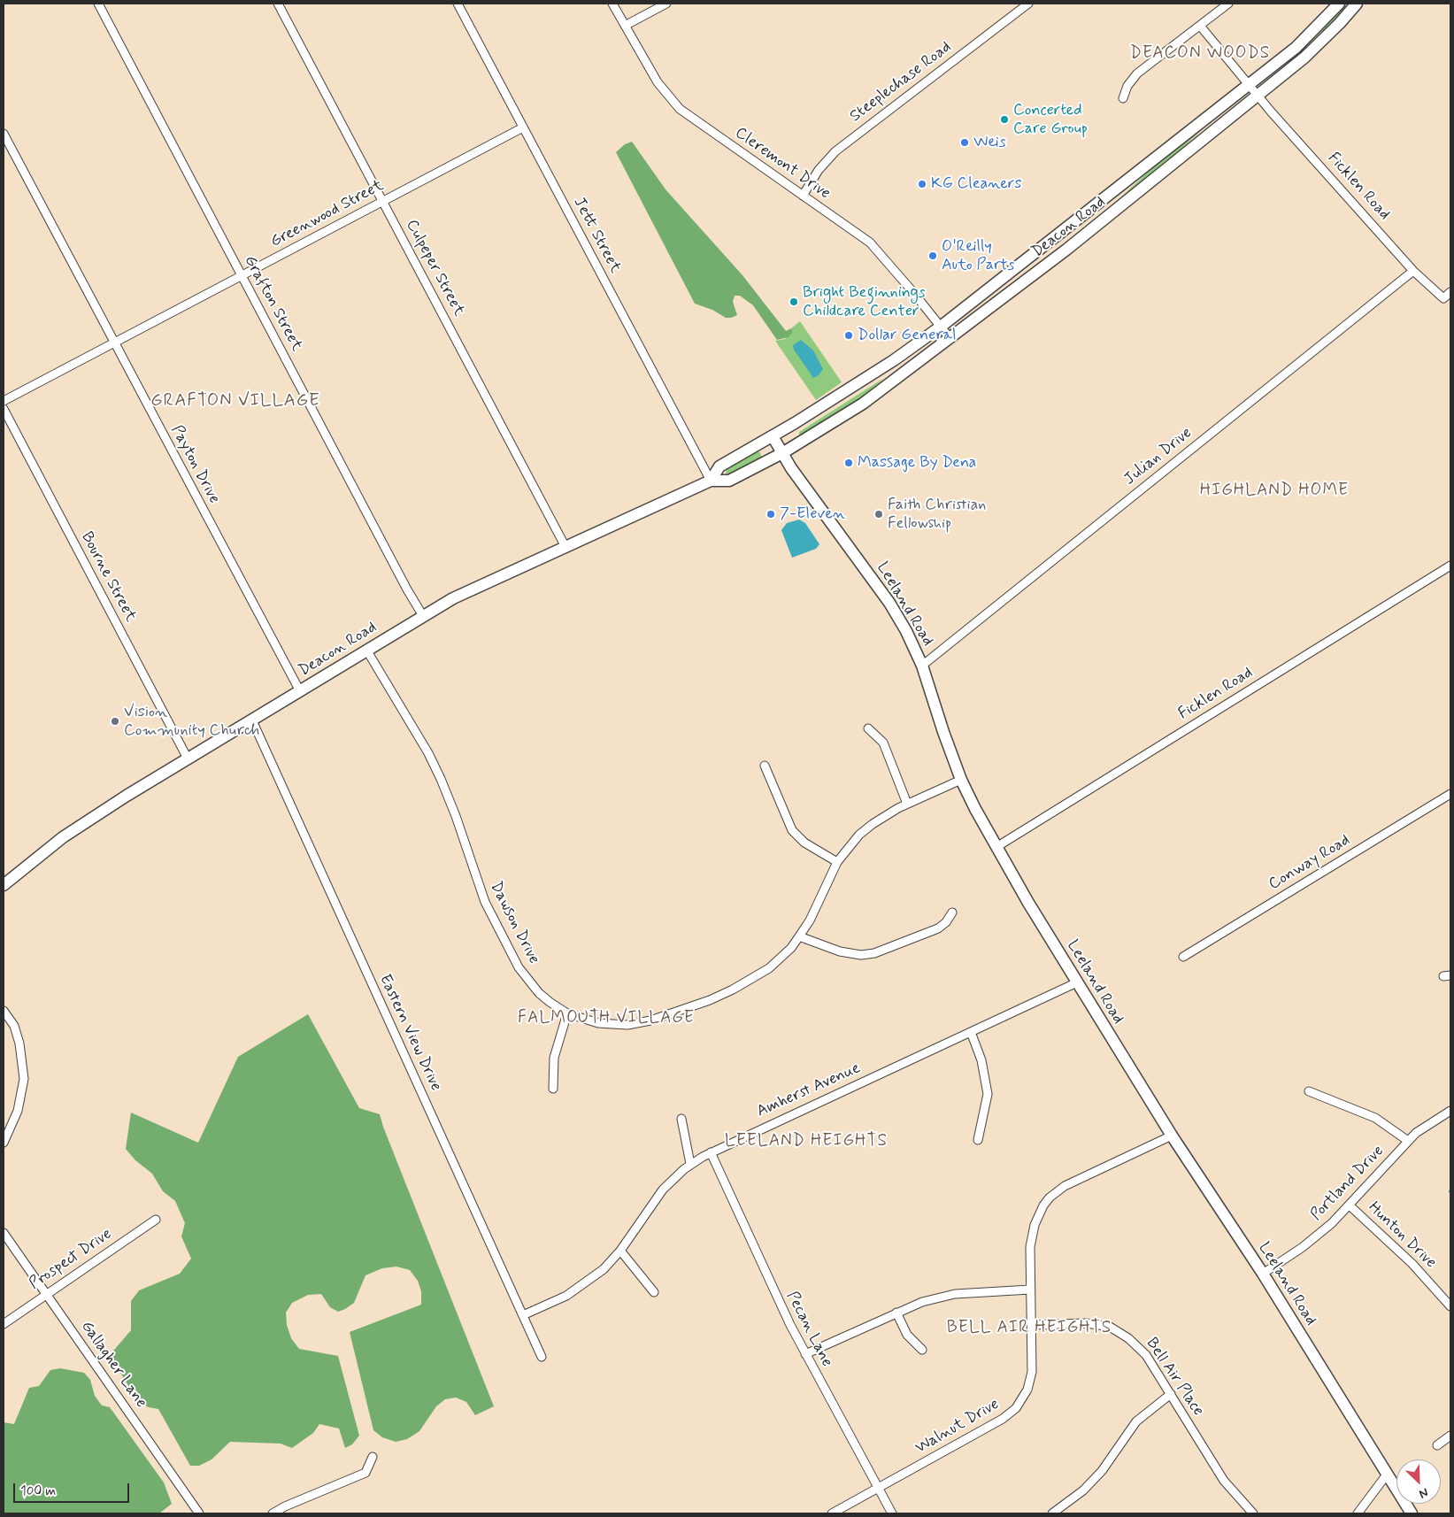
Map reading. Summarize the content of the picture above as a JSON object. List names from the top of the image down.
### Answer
{
  "streets": {
    "main road": ["Deacon Road", "Leeland Road"],
    "street": [
      "Steeplechase Road",
      "Cleremont Drive",
      "Ficklen Road",
      "Greenwood Street",
      "Jett Street",
      "Culpeper Street",
      "Grafton Street",
      "Julian Drive",
      "Payton Drive",
      "Bourne Street",
      "Conway Road",
      "Dawson Drive",
      "Eastern View Drive",
      "Amherst Avenue",
      "Portland Drive",
      "Hunton Drive",
      "Prospect Drive",
      "Pecan Lane",
      "Gallagher Lane",
      "Bell Air Place",
      "Walnut Drive"
    ]
  },
  "crossings": [
    ["Steeplechase Road", "Cleremont Drive"],
    ["Cleremont Drive", "Deacon Road"],
    ["Ficklen Road", "Deacon Road"],
    ["Ficklen Road", "Julian Drive"],
    ["Ficklen Road", "Leeland Road"],
    ["Greenwood Street", "Jett Street"],
    ["Greenwood Street", "Culpeper Street"],
    ["Greenwood Street", "Grafton Street"],
    ["Greenwood Street", "Payton Drive"],
    ["Deacon Road", "Jett Street"],
    ["Deacon Road", "Culpeper Street"],
    ["Deacon Road", "Grafton Street"],
    ["Deacon Road", "Payton Drive"],
    ["Deacon Road", "Bourne Street"],
    ["Deacon Road", "Leeland Road"],
    ["Deacon Road", "Dawson Drive"],
    ["Deacon Road", "Eastern View Drive"],
    ["Julian Drive", "Leeland Road"],
    ["Leeland Road", "Dawson Drive"],
    ["Leeland Road", "Amherst Avenue"],
    ["Leeland Road", "Portland Drive"],
    ["Leeland Road", "Walnut Drive"],
    ["Eastern View Drive", "Amherst Avenue"],
    ["Amherst Avenue", "Pecan Lane"],
    ["Portland Drive", "Hunton Drive"],
    ["Prospect Drive", "Gallagher Lane"],
    ["Pecan Lane", "Walnut Drive"],
    ["Bell Air Place", "Walnut Drive"]
  ],
  "districts": [
    "DEACON WOODS",
    "GRAFTON VILLAGE",
    "HIGHLAND HOME",
    "FALMOUTH VILLAGE",
    "LEELAND HEIGHTS",
    "BELL AIR HEIGHTS"
  ],
  "places": [
    "Concerted Care Group",
    "Weis",
    "KG Cleaners",
    "O'Reilly Auto Parts",
    "Bright Beginnings Childcare Center",
    "Dollar General",
    "Massage By Dena",
    "7-Eleven",
    "Faith Christian Fellowship",
    "Vision Community Church"
  ],
  "scale_bar": "100 m",
  "north": "bottom right"
}
